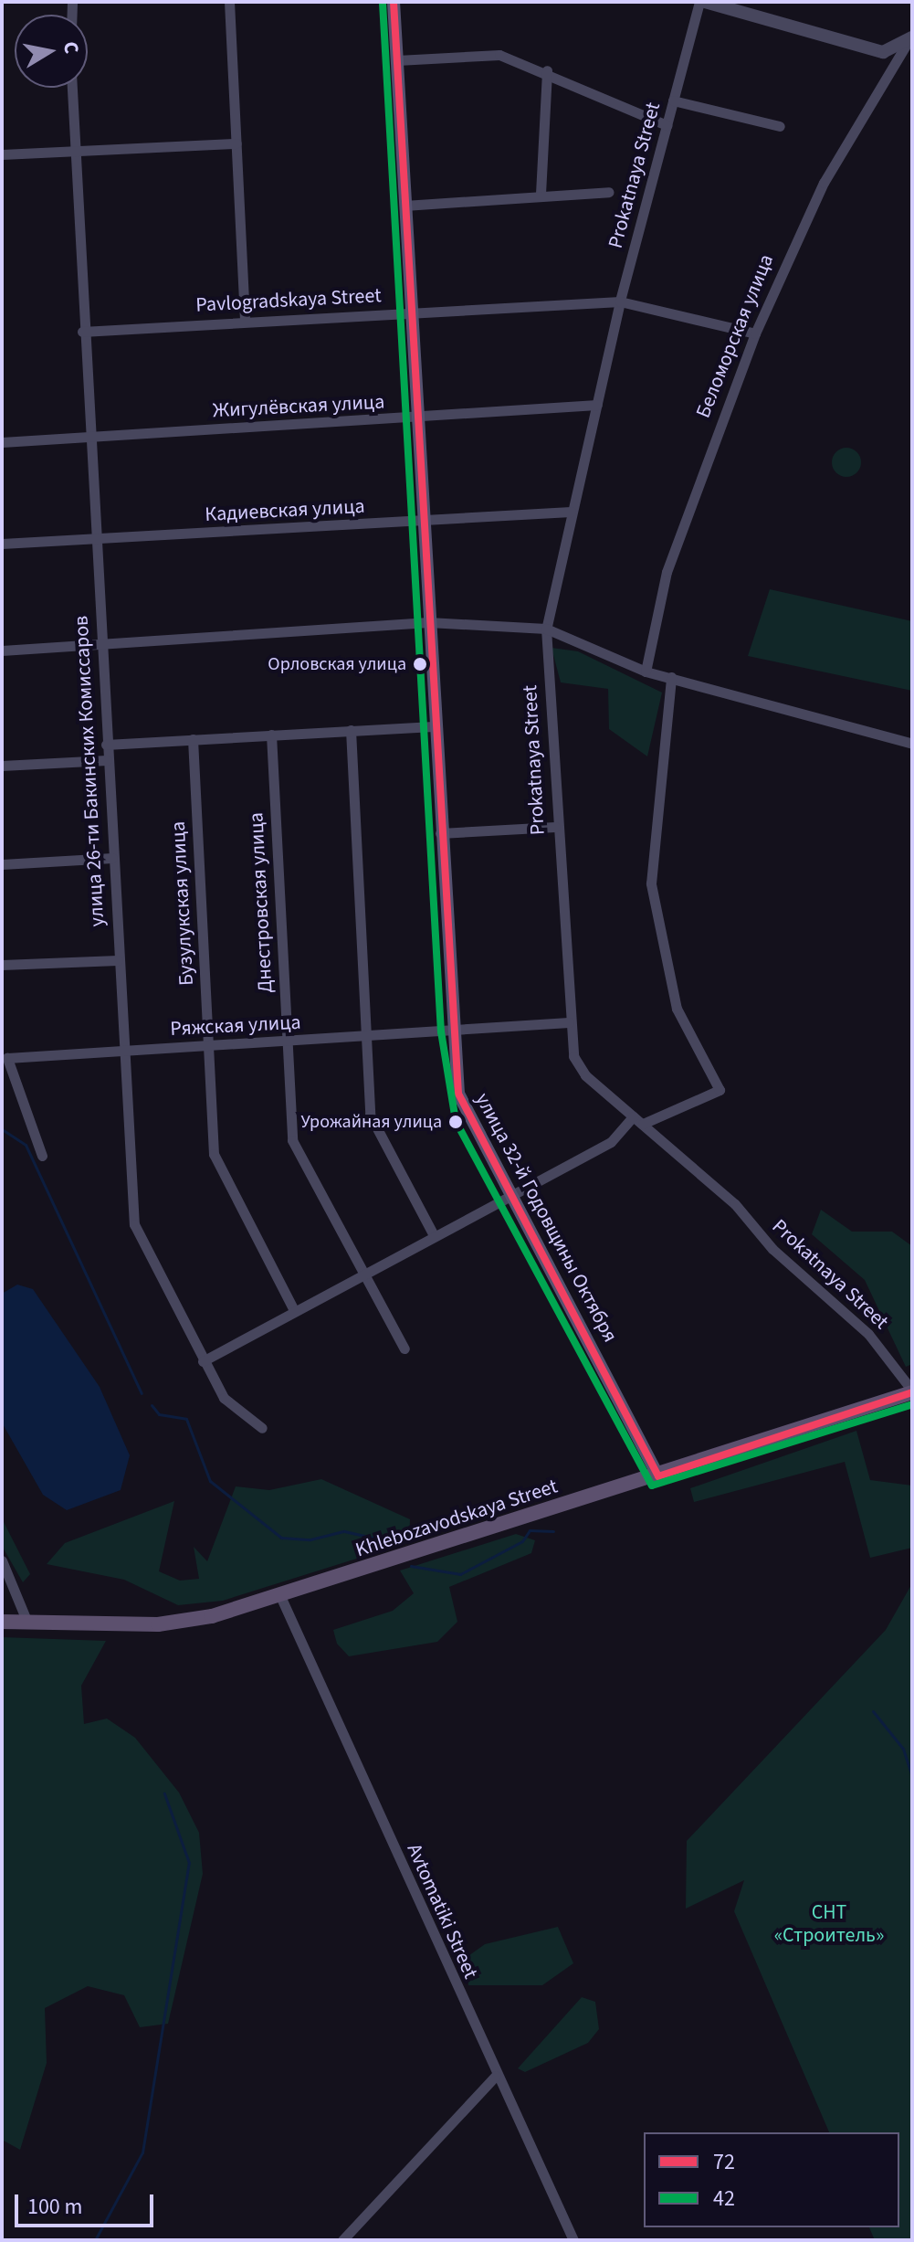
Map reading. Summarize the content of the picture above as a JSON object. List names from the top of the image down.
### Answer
{
  "streets": {
    "main road": ["улица 32-й Годовщины Октября", "Khlebozavodskaya Street"],
    "street": [
      "Prokatnaya Street",
      "Pavlogradskaya Street",
      "Беломорская улица",
      "Жигулёвская улица",
      "Кадиевская улица",
      "улица 26-ти Бакинских Комиссаров",
      "Днестровская улица",
      "Бузулукская улица",
      "Ряжская улица",
      "Avtomatiki Street"
    ]
  },
  "crossings": [
    ["Prokatnaya Street", "Pavlogradskaya Street"],
    ["Prokatnaya Street", "Жигулёвская улица"],
    ["Prokatnaya Street", "Кадиевская улица"],
    ["Prokatnaya Street", "Ряжская улица"],
    ["Prokatnaya Street", "Khlebozavodskaya Street"],
    ["Pavlogradskaya Street", "Беломорская улица"],
    ["Pavlogradskaya Street", "улица 26-ти Бакинских Комиссаров"],
    ["Pavlogradskaya Street", "улица 32-й Годовщины Октября"],
    ["Жигулёвская улица", "улица 26-ти Бакинских Комиссаров"],
    ["Жигулёвская улица", "улица 32-й Годовщины Октября"],
    ["Кадиевская улица", "улица 26-ти Бакинских Комиссаров"],
    ["Кадиевская улица", "улица 32-й Годовщины Октября"],
    ["улица 26-ти Бакинских Комиссаров", "Ряжская улица"],
    ["Днестровская улица", "Ряжская улица"],
    ["Бузулукская улица", "Ряжская улица"],
    ["Ряжская улица", "улица 32-й Годовщины Октября"],
    ["улица 32-й Годовщины Октября", "Khlebozavodskaya Street"],
    ["Khlebozavodskaya Street", "Avtomatiki Street"]
  ],
  "parks": ["СНТ «Строитель»"],
  "places": ["Орловская улица", "Урожайная улица"],
  "lines": ["transit line 72", "transit line 42"],
  "legend": ["72", "42"],
  "scale_bar": "100 m",
  "north": "right"
}
